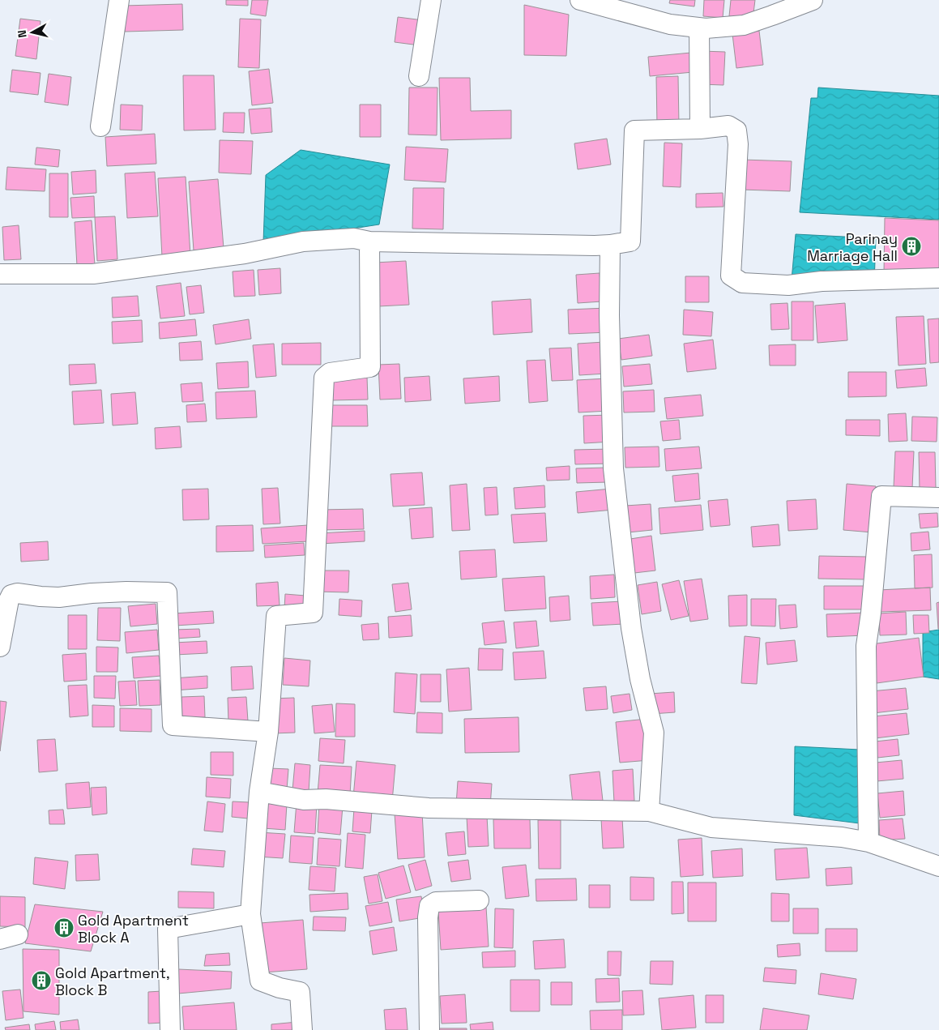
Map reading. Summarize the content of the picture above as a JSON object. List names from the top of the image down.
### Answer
{
  "places": {
    "building": ["Parinay Marriage Hall", "Gold Apartment Block A", "Gold Apartment, Block B"]
  },
  "north": "left"
}
